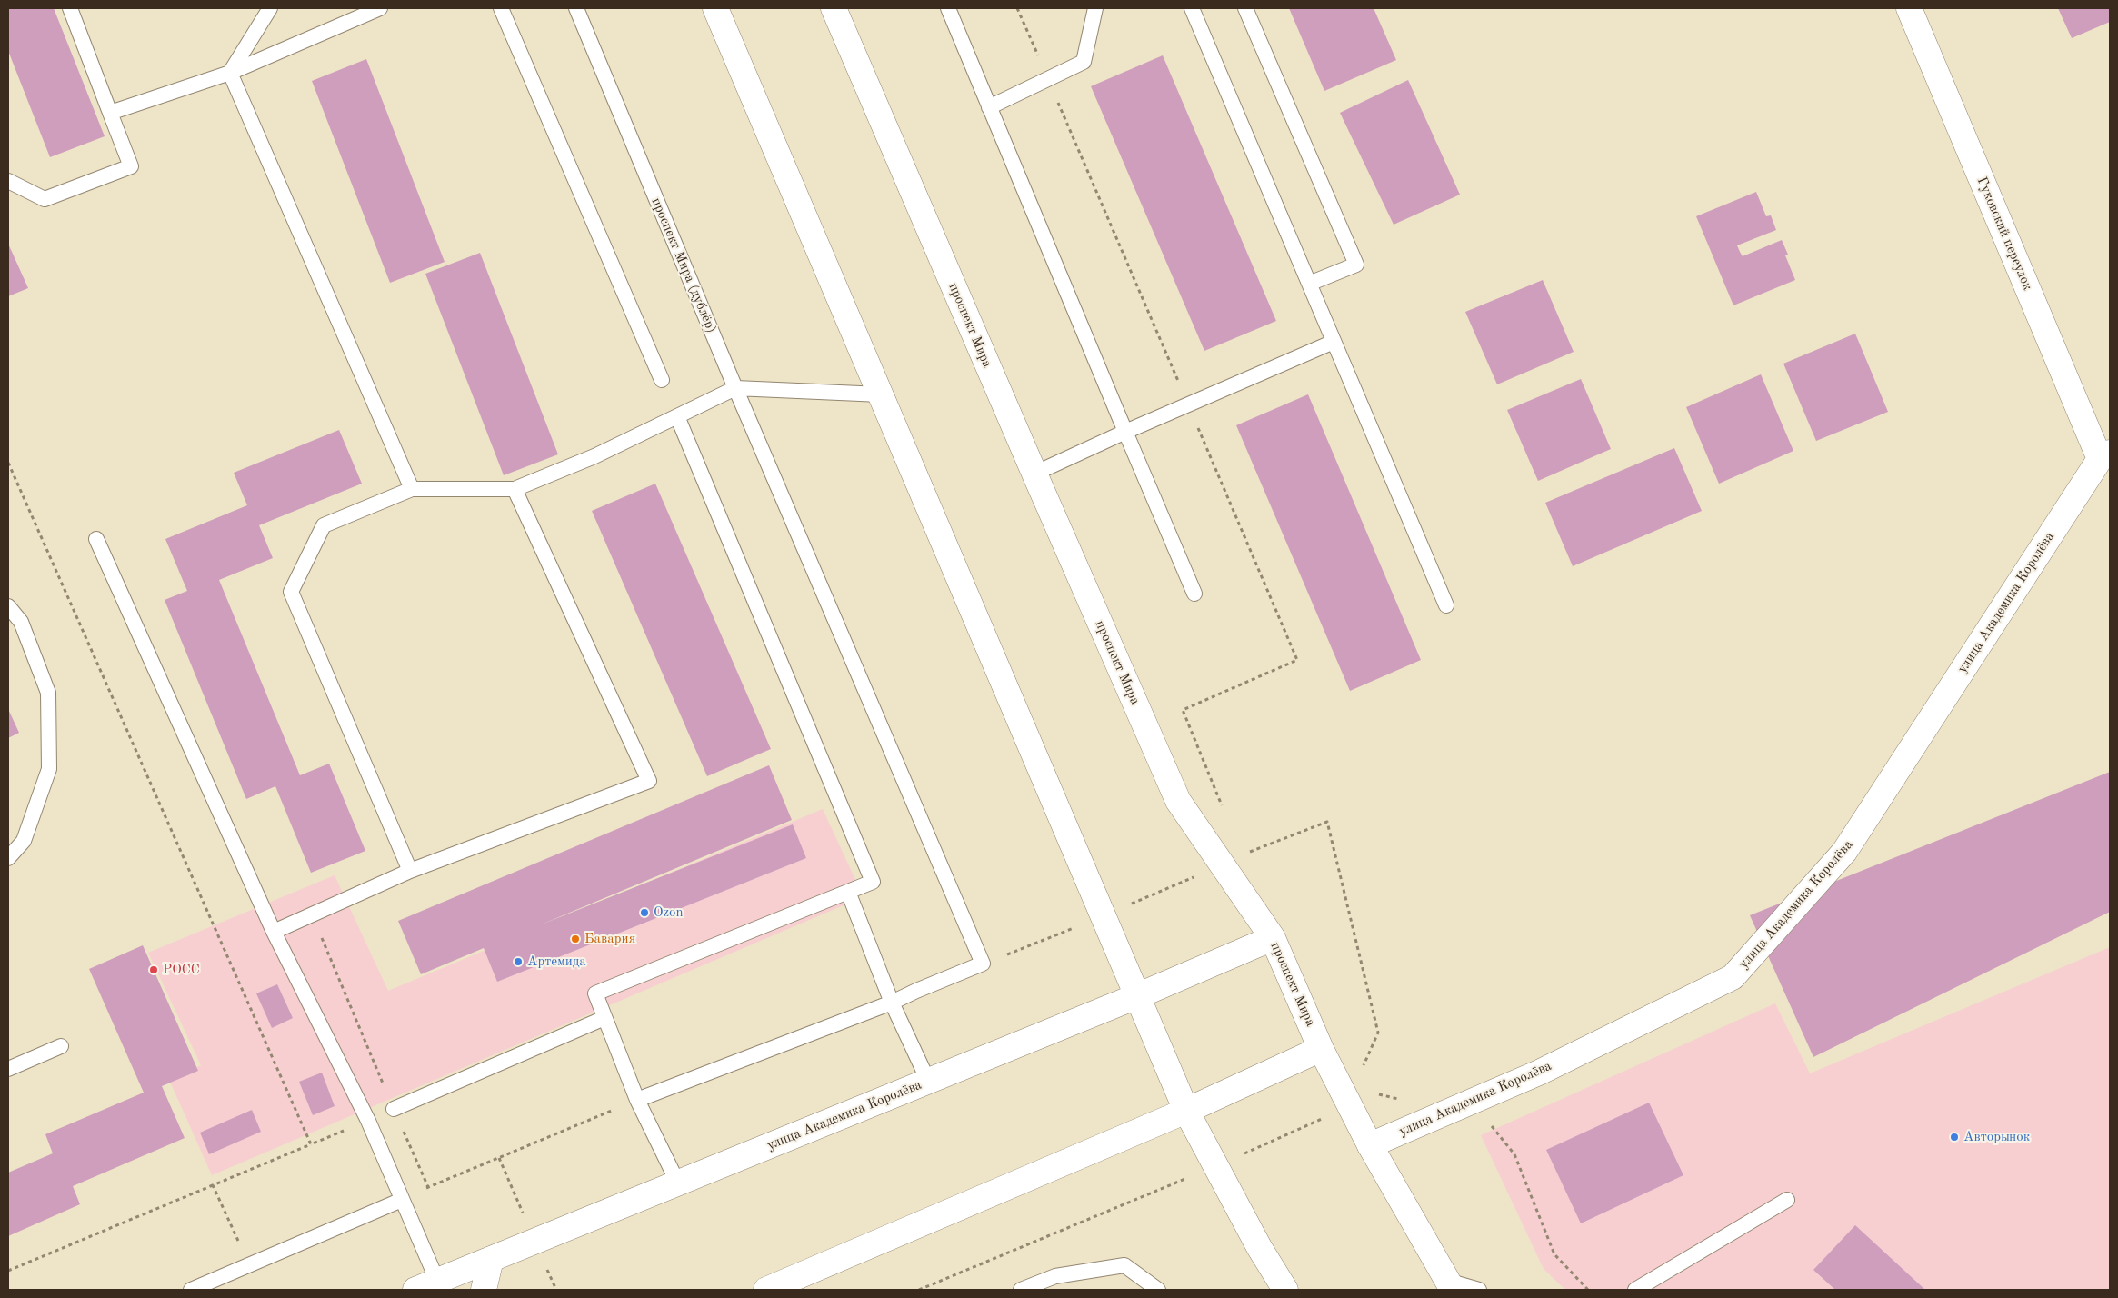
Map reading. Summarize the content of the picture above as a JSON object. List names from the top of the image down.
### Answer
{
  "streets": {
    "street": ["Гуковский переулок", "проспект Мира", "улица Академика Королёва"],
    "lane": ["проспект Мира (дублёр)"]
  },
  "crossings": [
    ["Гуковский переулок", "улица Академика Королёва"],
    ["проспект Мира", "улица Академика Королёва"]
  ],
  "places": [
    "Ozon",
    "Бавария",
    "Артемида",
    "РОСС",
    "Авторынок"
  ]
}
